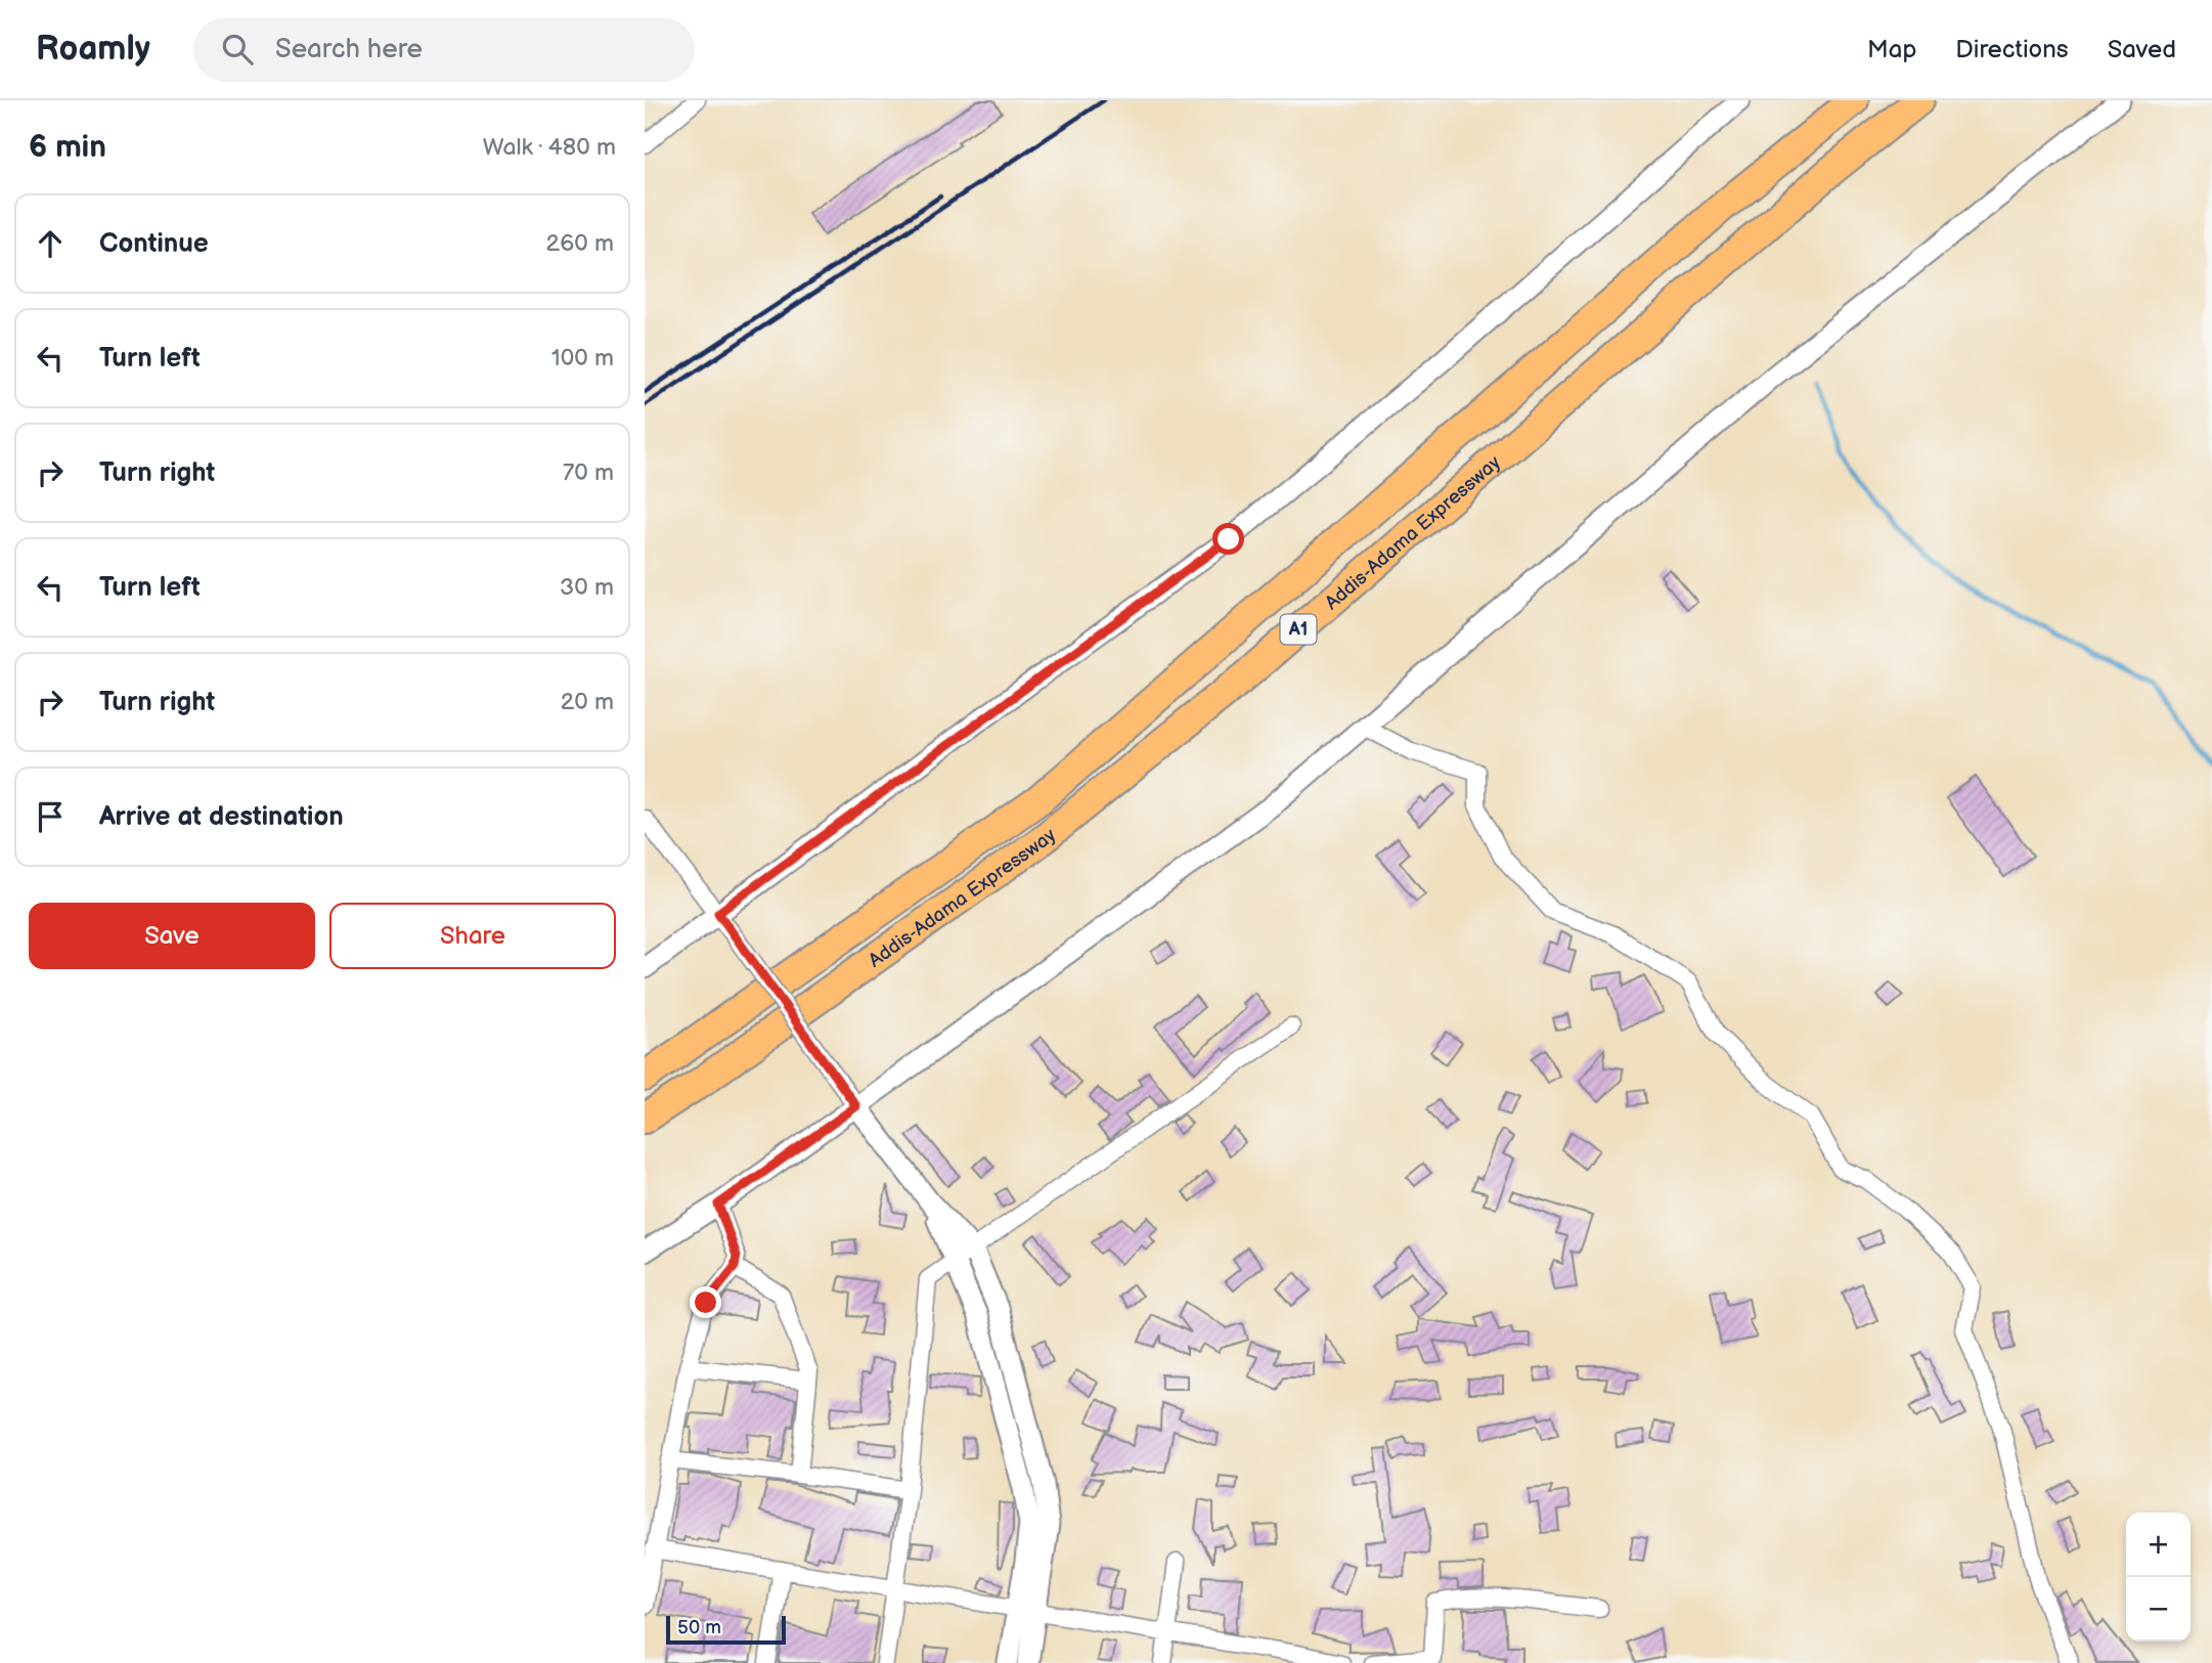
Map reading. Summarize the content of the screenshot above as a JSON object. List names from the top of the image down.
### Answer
{
  "streets": {
    "highway": ["Addis-Adama Expressway", "A1"]
  },
  "scale_bar": "50 m",
  "page": {
    "header": "Roamly",
    "search": "Search here",
    "nav": ["Map", "Directions", "Saved"],
    "heading": ["6 min", "Walk · 480 m"],
    "list": [
      ["Continue", "260 m"],
      ["Turn left", "100 m"],
      ["Turn right", "70 m"],
      ["Turn left", "30 m"],
      ["Turn right", "20 m"],
      "Arrive at destination"
    ],
    "buttons": ["Save", "Share"],
    "map_buttons": ["+", "−"],
    "scale": "50 m"
  }
}
